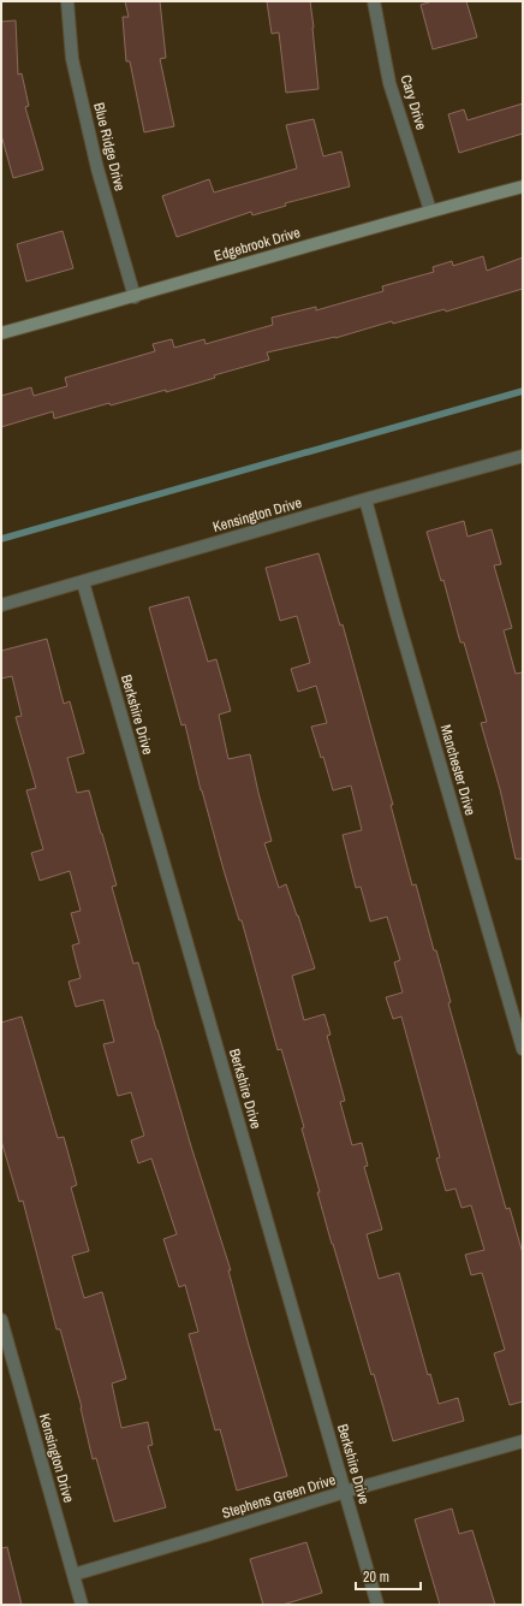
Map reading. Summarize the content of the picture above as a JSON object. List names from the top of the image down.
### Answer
{
  "streets": {
    "street": [
      "Cary Drive",
      "Blue Ridge Drive",
      "Edgebrook Drive",
      "Kensington Drive",
      "Berkshire Drive",
      "Manchester Drive",
      "Stephens Green Drive"
    ]
  },
  "crossings": [
    ["Cary Drive", "Edgebrook Drive"],
    ["Blue Ridge Drive", "Edgebrook Drive"],
    ["Kensington Drive", "Berkshire Drive"],
    ["Kensington Drive", "Manchester Drive"],
    ["Kensington Drive", "Stephens Green Drive"],
    ["Berkshire Drive", "Stephens Green Drive"]
  ],
  "scale_bar": "20 m"
}
